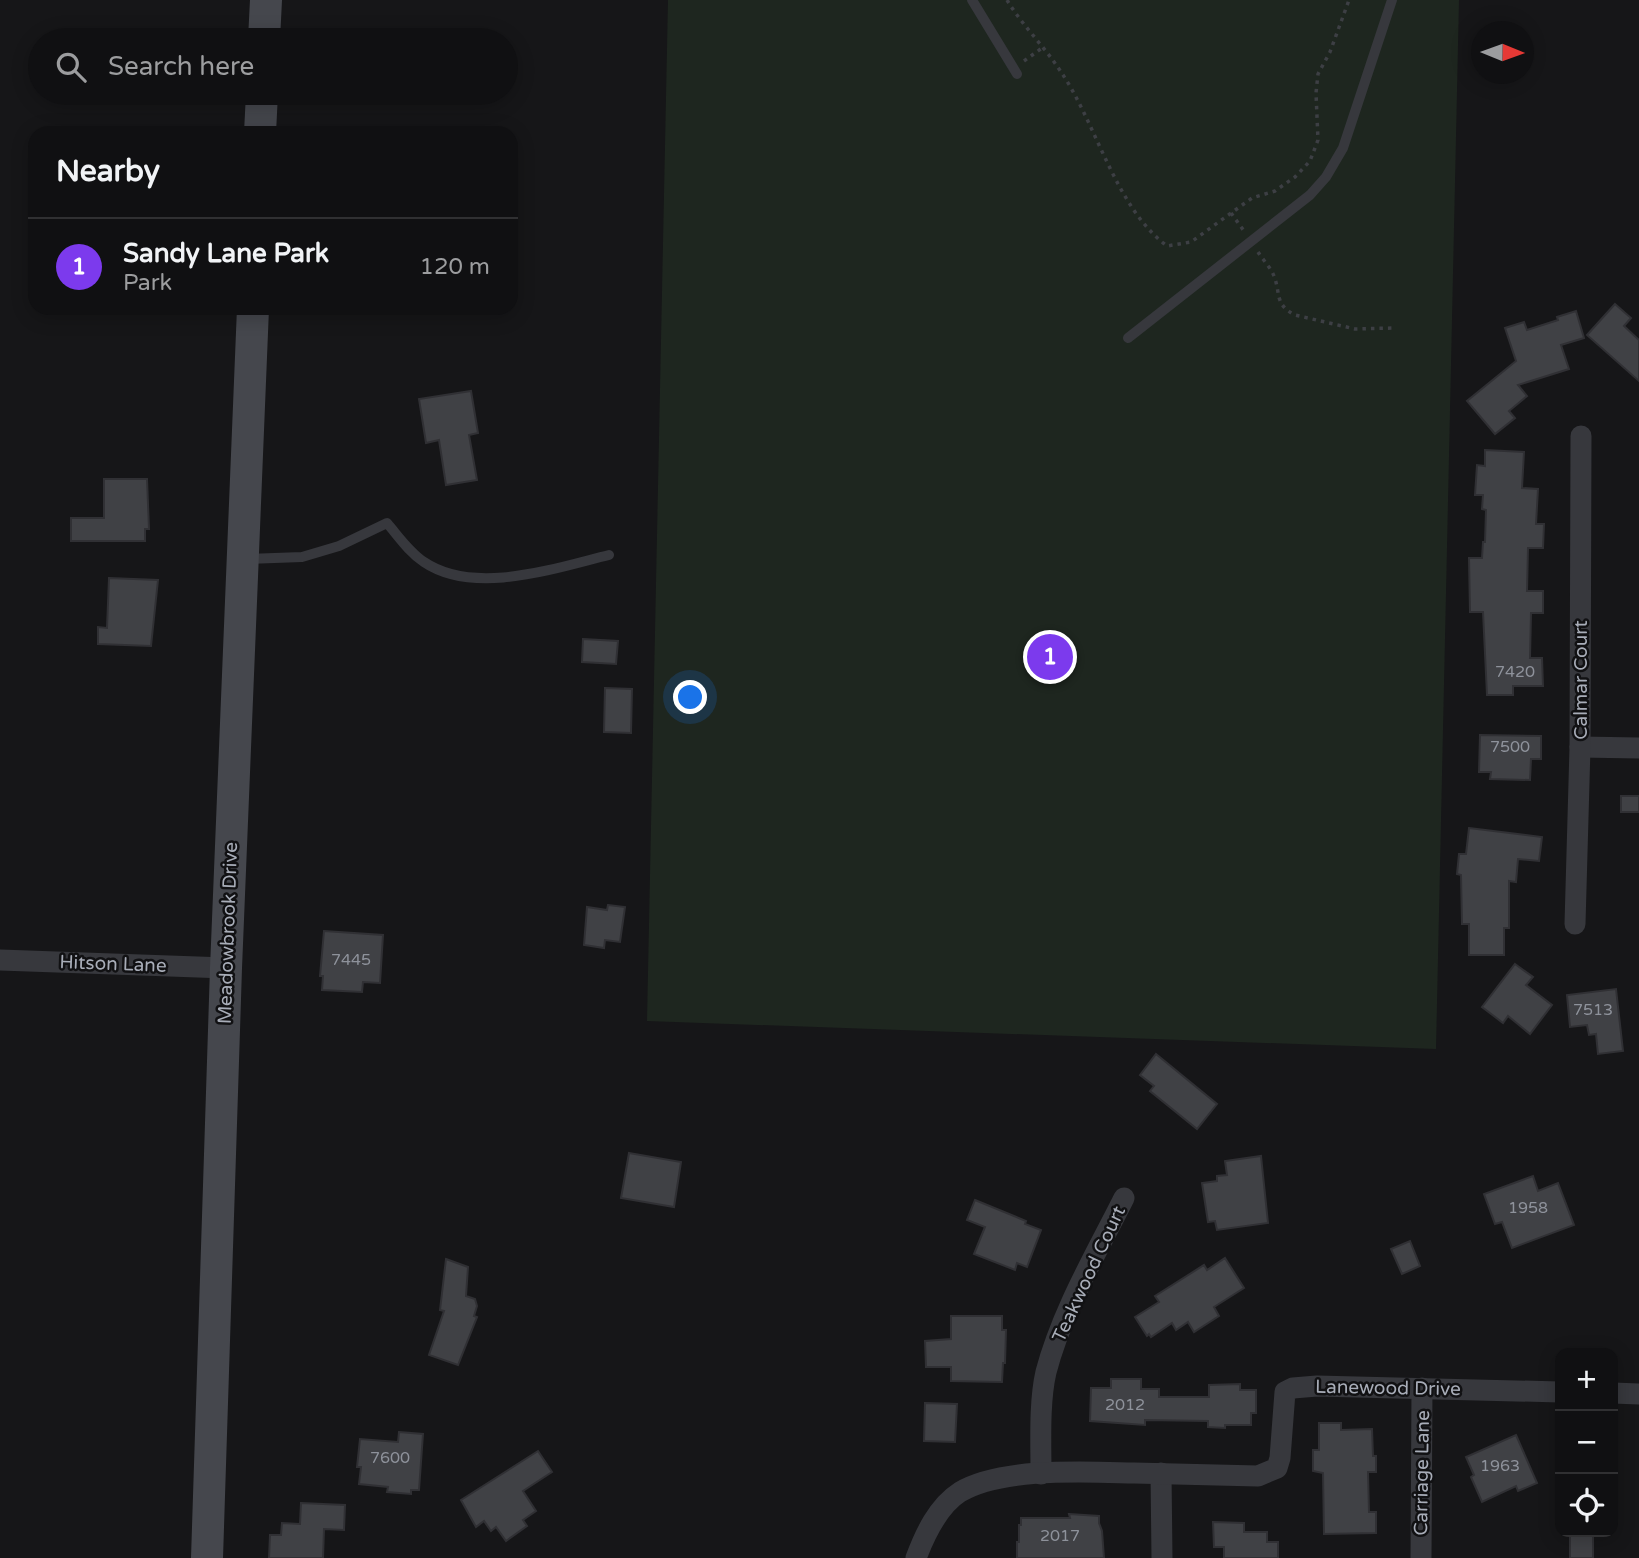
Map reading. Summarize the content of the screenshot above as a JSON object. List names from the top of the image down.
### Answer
{
  "streets": {
    "main road": ["Meadowbrook Drive"],
    "street": [
      "Calmar Court",
      "Hitson Lane",
      "Teakwood Court",
      "Lanewood Drive",
      "Carriage Lane"
    ]
  },
  "crossings": [
    ["Meadowbrook Drive", "Hitson Lane"],
    ["Lanewood Drive", "Carriage Lane"]
  ],
  "house_numbers": [
    "7420",
    "7500",
    "7445",
    "7513",
    "1958",
    "2012",
    "7600",
    "1963",
    "2017"
  ],
  "north": "right",
  "page": {
    "search": "Search here",
    "heading": "Nearby",
    "list": [
      {
        "mark": "1",
        "name": "Sandy Lane Park",
        "note": "Park",
        "value": "120 m"
      }
    ],
    "pins": "1",
    "map_buttons": ["+", "−"]
  }
}
